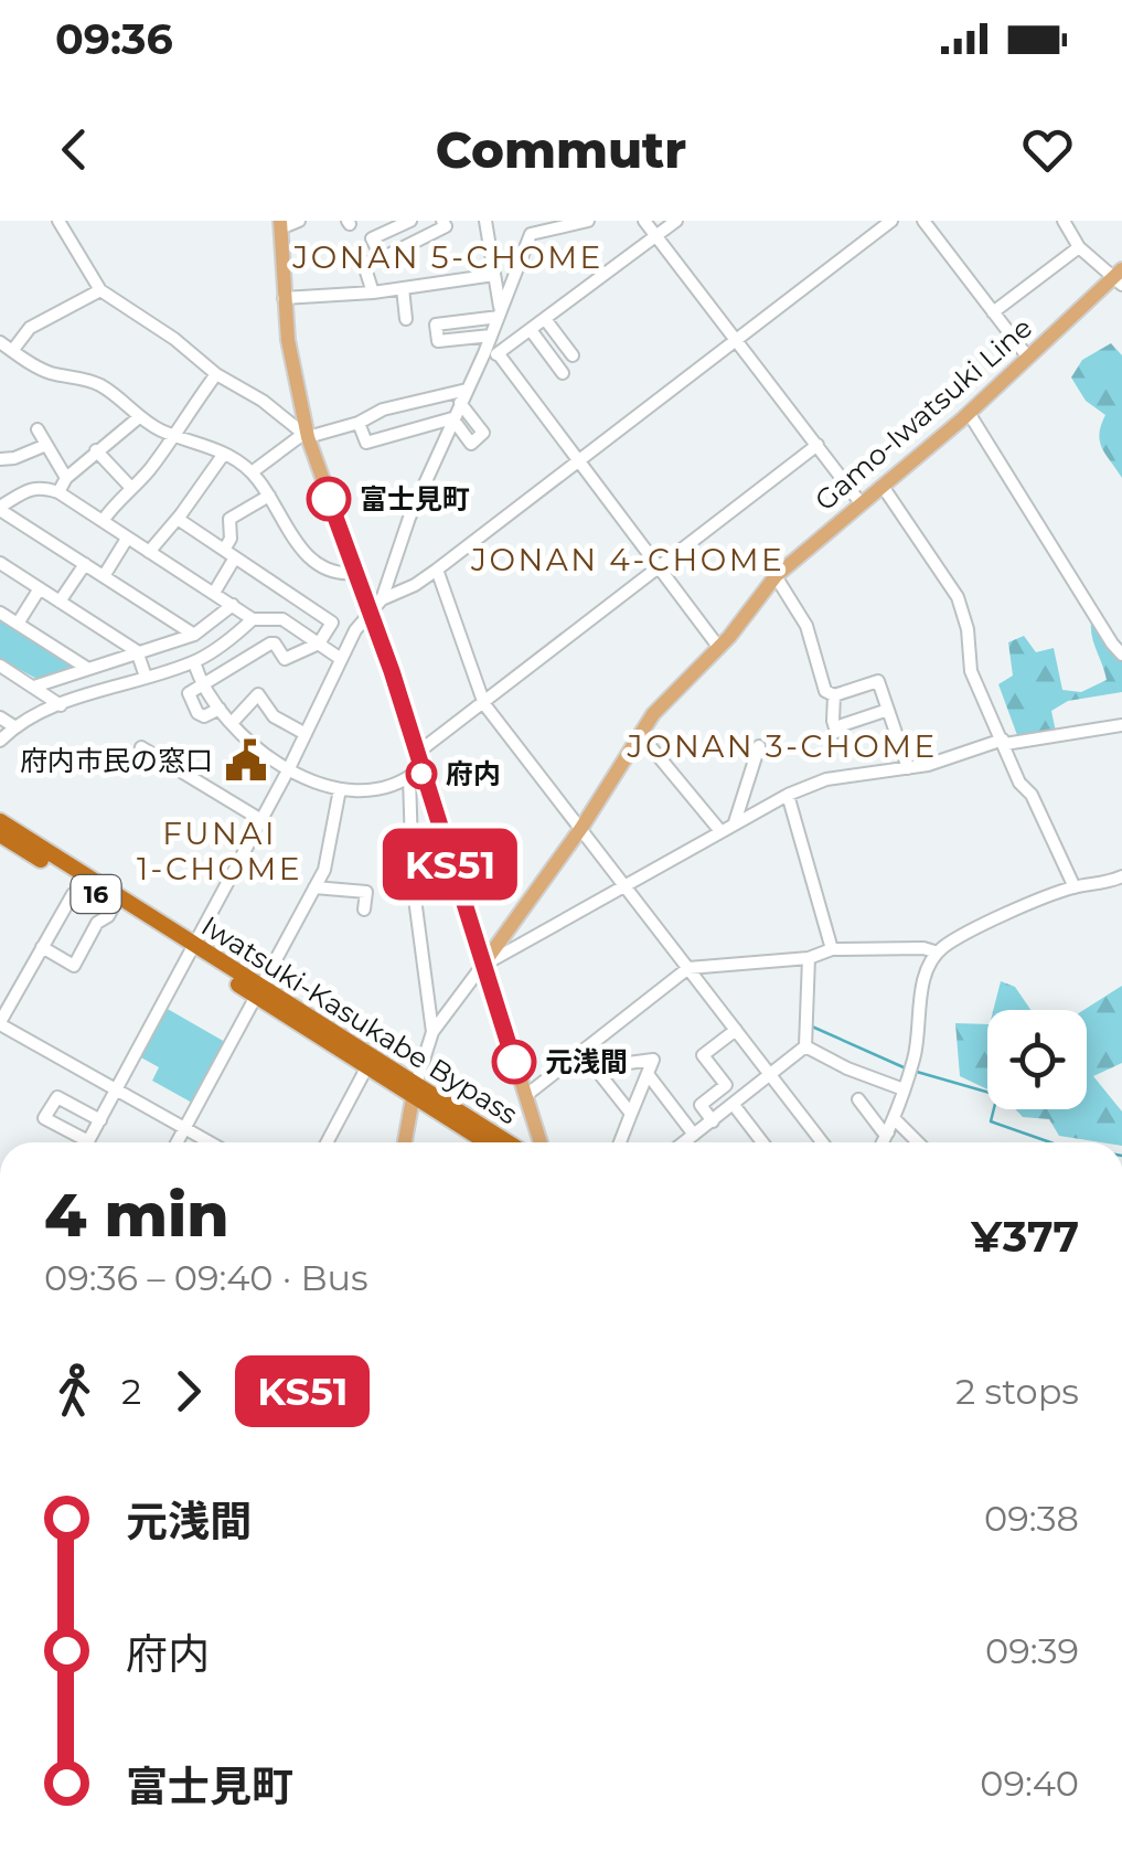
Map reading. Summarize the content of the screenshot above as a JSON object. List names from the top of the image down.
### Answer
{
  "streets": {
    "highway": ["16", "Iwatsuki-Kasukabe Bypass"],
    "main road": ["Gamo-Iwatsuki Line"]
  },
  "districts": [
    "JONAN 5-CHOME",
    "JONAN 4-CHOME",
    "JONAN 3-CHOME",
    "FUNAI 1-CHOME"
  ],
  "places": {
    "other": ["富士見町", "府内", "元浅間"],
    "public building": ["府内市民の窓口"]
  },
  "lines": ["bus line KS51"],
  "page": {
    "status": "09:36",
    "header": "Commutr",
    "on_map": "KS51",
    "heading": ["4 min", "09:36 – 09:40 · Bus", "¥377"],
    "legs": ["2", "KS51", "2 stops"],
    "list": [
      {
        "name": "元浅間",
        "value": "09:38"
      },
      {
        "name": "府内",
        "value": "09:39"
      },
      {
        "name": "富士見町",
        "value": "09:40"
      }
    ]
  }
}
